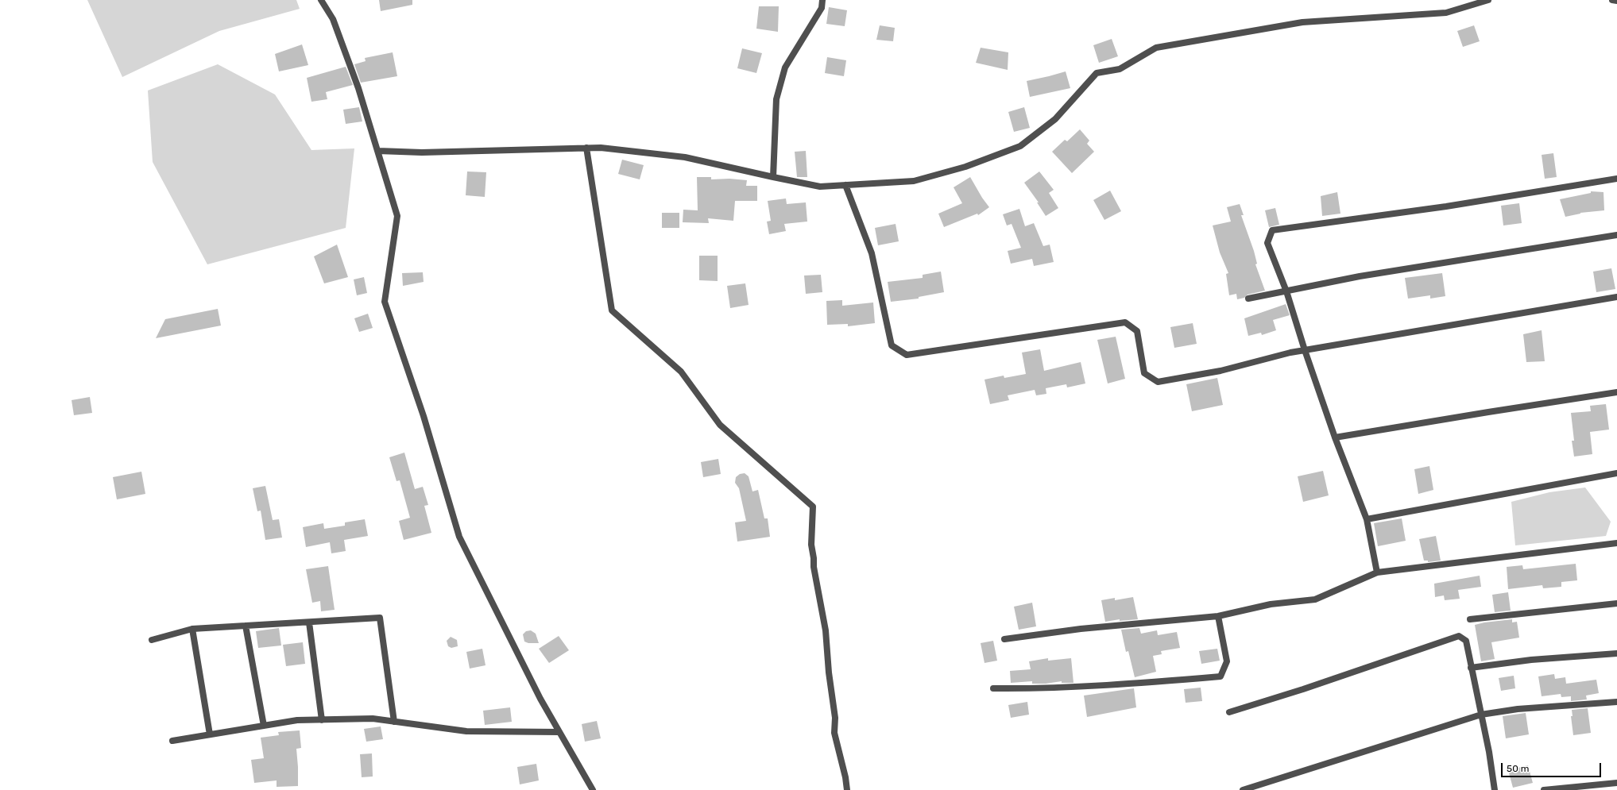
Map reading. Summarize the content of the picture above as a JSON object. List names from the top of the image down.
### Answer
{
  "scale_bar": "50 m"
}
